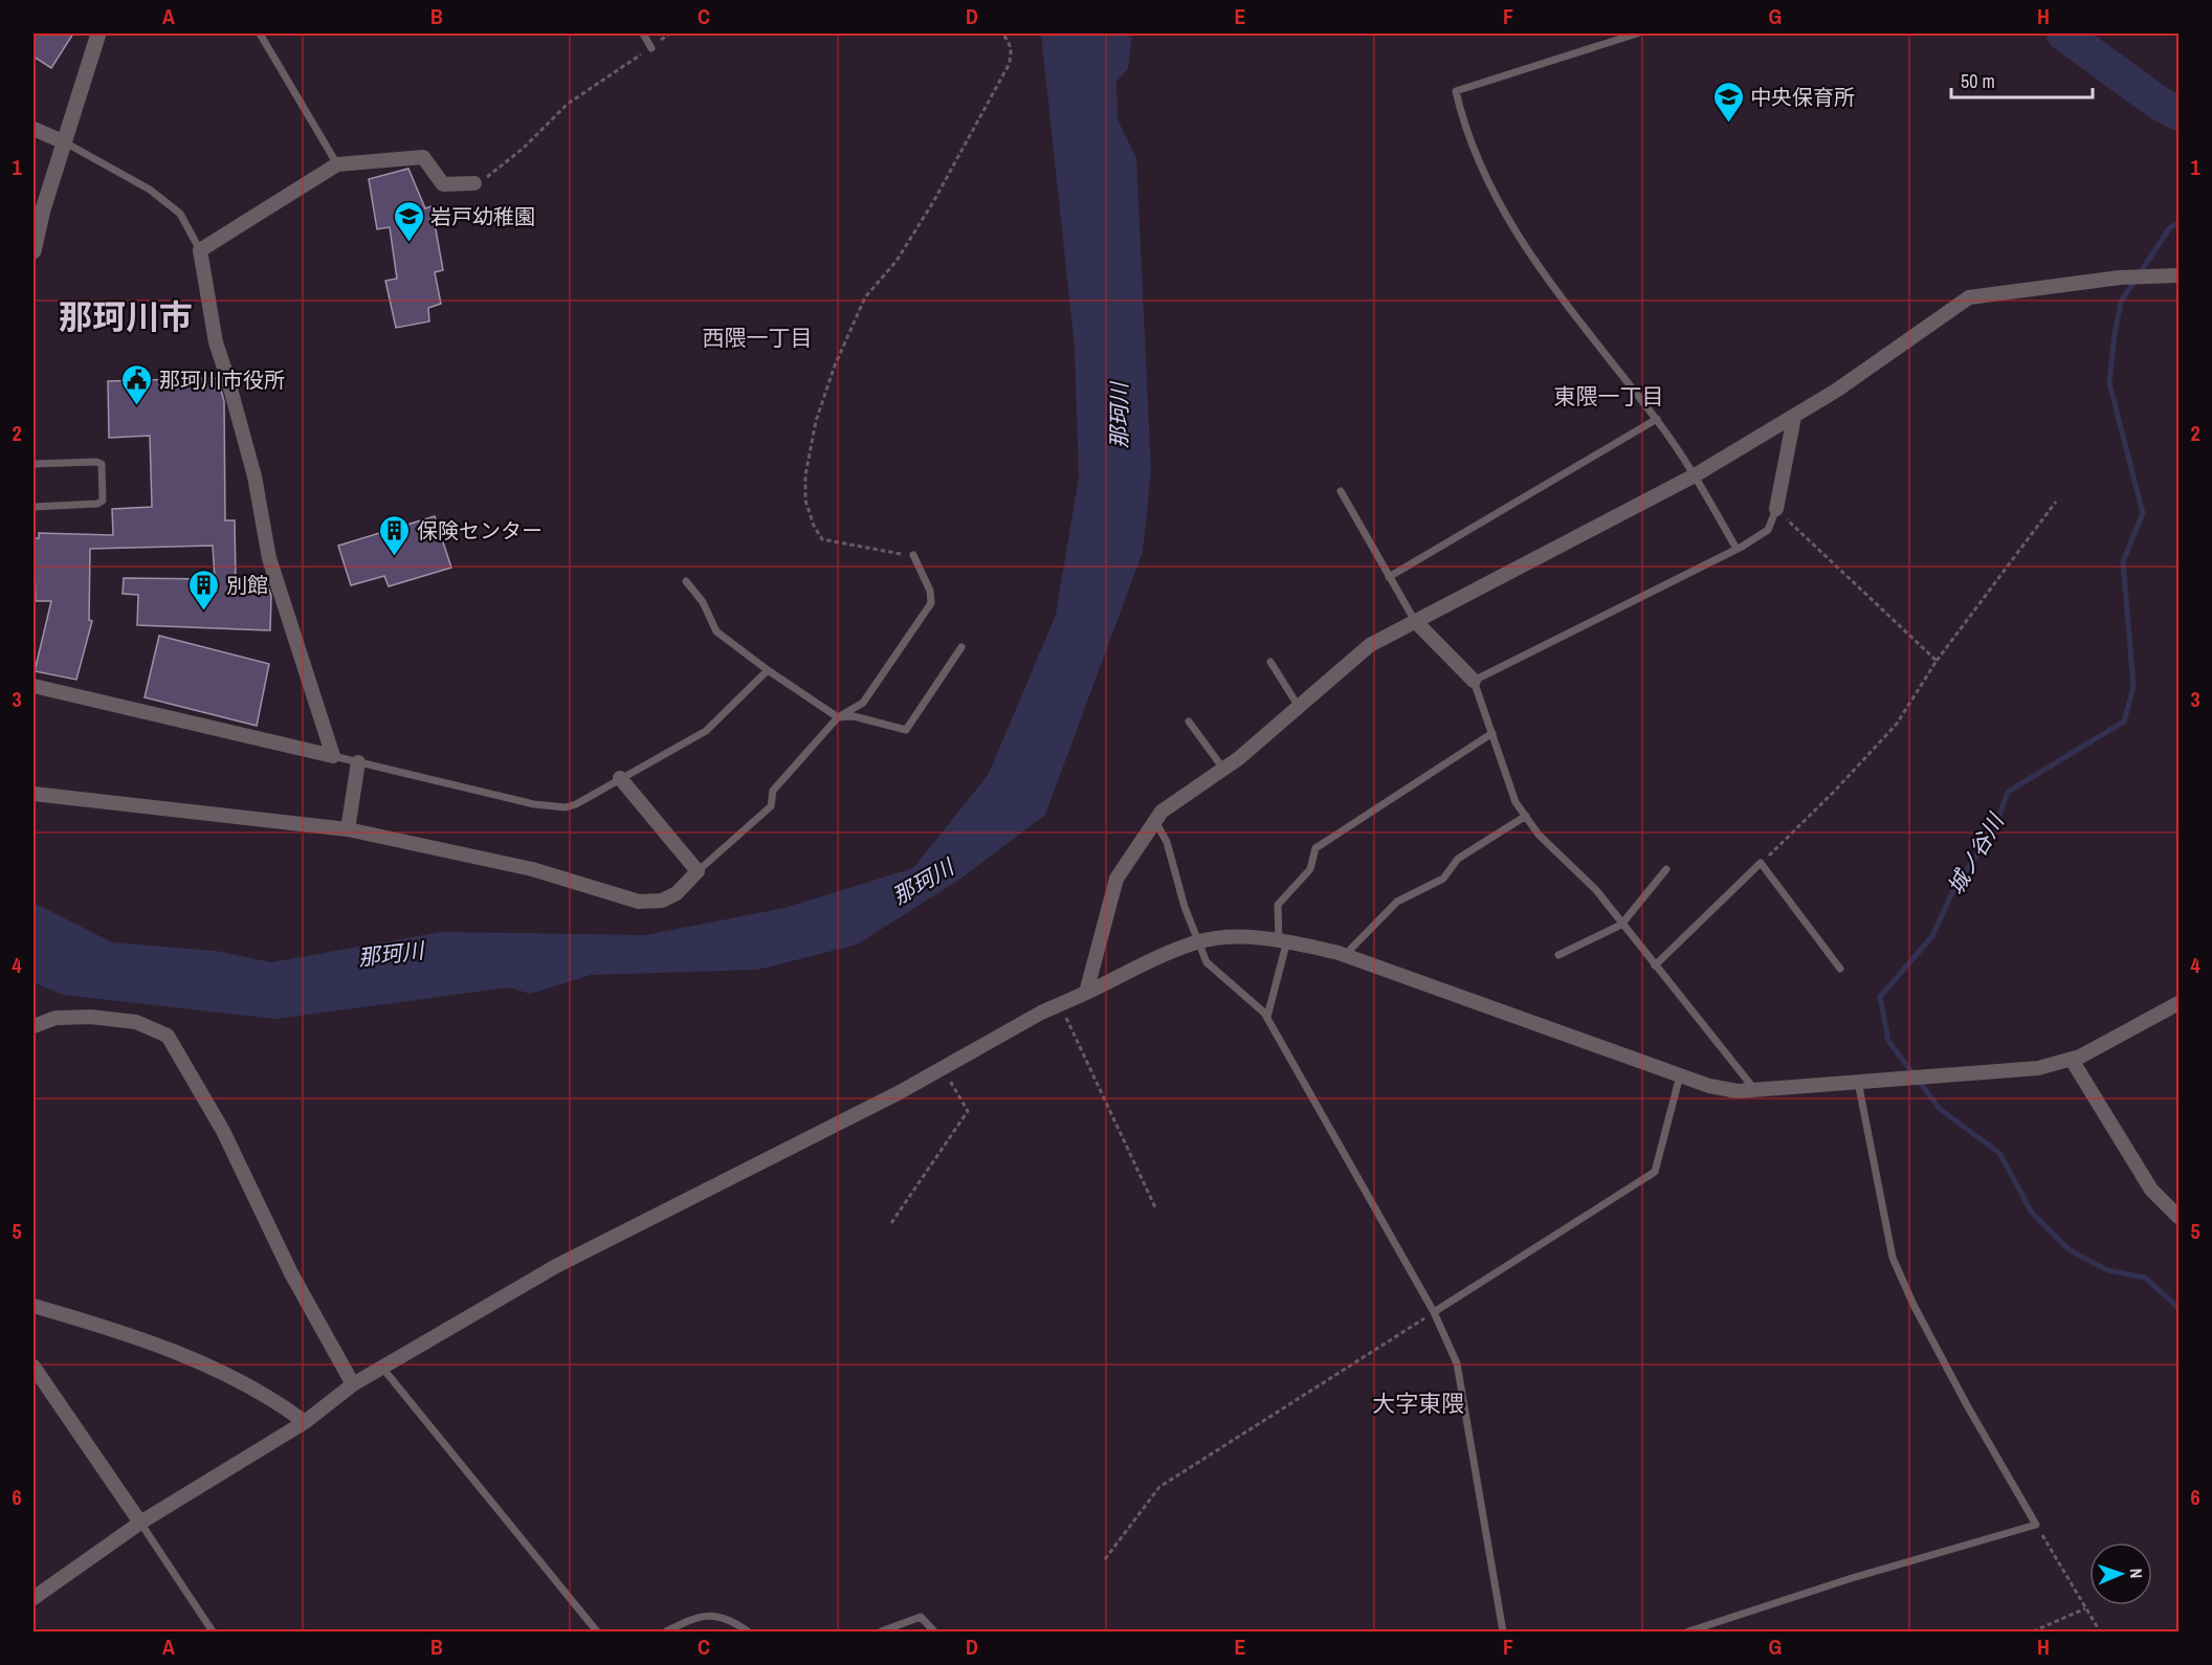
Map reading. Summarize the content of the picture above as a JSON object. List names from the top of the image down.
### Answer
{
  "districts": [
    "那珂川市",
    "西隈一丁目",
    "東隈一丁目",
    "大字東隈"
  ],
  "water": ["那珂川", "城ノ谷川"],
  "places": {
    "school or university": ["中央保育所", "岩戸幼稚園"],
    "public building": ["那珂川市役所"],
    "building": ["保険センター", "別館"]
  },
  "scale_bar": "50 m",
  "north": "right",
  "grid": {
    "columns": [
      "A",
      "B",
      "C",
      "D",
      "E",
      "F",
      "G",
      "H"
    ],
    "rows": [
      "1",
      "2",
      "3",
      "4",
      "5",
      "6"
    ]
  }
}
